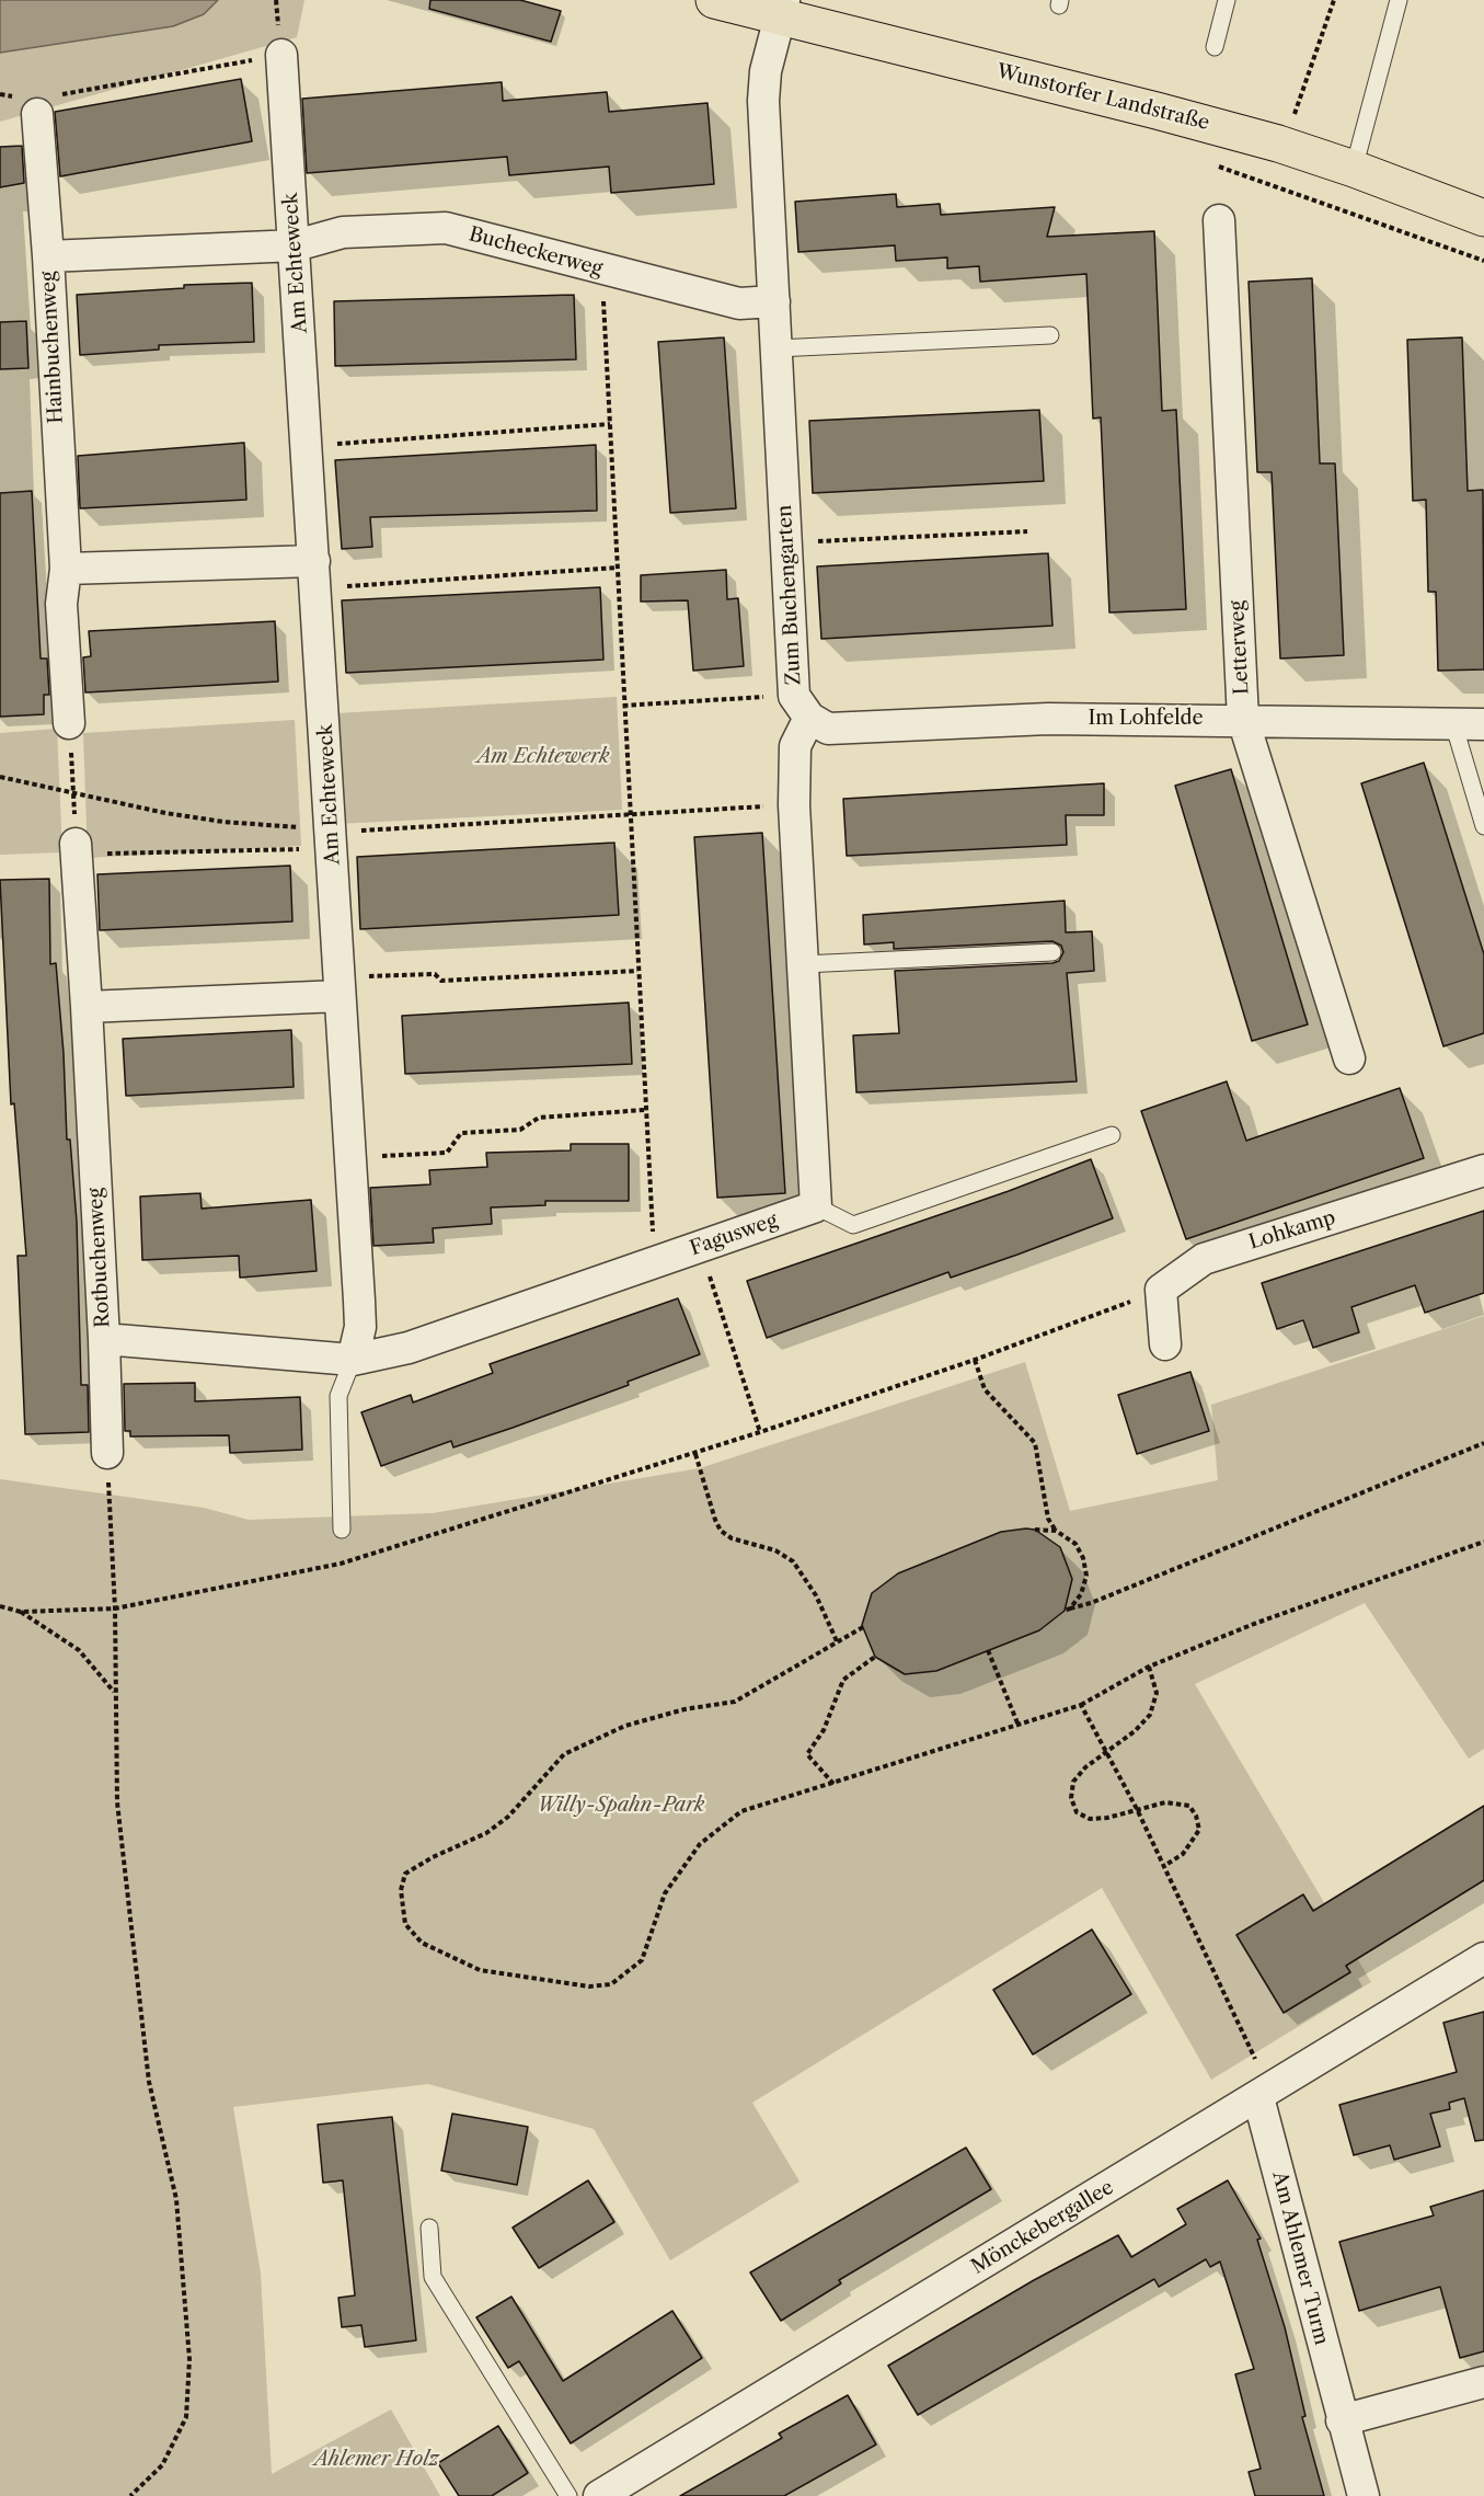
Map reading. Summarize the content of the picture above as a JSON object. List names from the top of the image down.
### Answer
{
  "streets": {
    "main road": ["Wunstorfer Landstraße"],
    "street": [
      "Bucheckerweg",
      "Am Echteweck",
      "Hainbuchenweg",
      "Zum Buchengarten",
      "Letterweg",
      "Im Lohfelde",
      "Lohkamp",
      "Fagusweg",
      "Rotbuchenweg",
      "Mönckebergallee",
      "Am Ahlemer Turm"
    ]
  },
  "crossings": [
    ["Wunstorfer Landstraße", "Zum Buchengarten"],
    ["Bucheckerweg", "Am Echteweck"],
    ["Bucheckerweg", "Hainbuchenweg"],
    ["Bucheckerweg", "Zum Buchengarten"],
    ["Am Echteweck", "Hainbuchenweg"],
    ["Am Echteweck", "Fagusweg"],
    ["Am Echteweck", "Rotbuchenweg"],
    ["Zum Buchengarten", "Im Lohfelde"],
    ["Zum Buchengarten", "Fagusweg"],
    ["Letterweg", "Im Lohfelde"],
    ["Fagusweg", "Rotbuchenweg"],
    ["Mönckebergallee", "Am Ahlemer Turm"]
  ],
  "parks": ["Am Echtewerk", "Willy-Spahn-Park", "Ahlemer Holz"]
}
